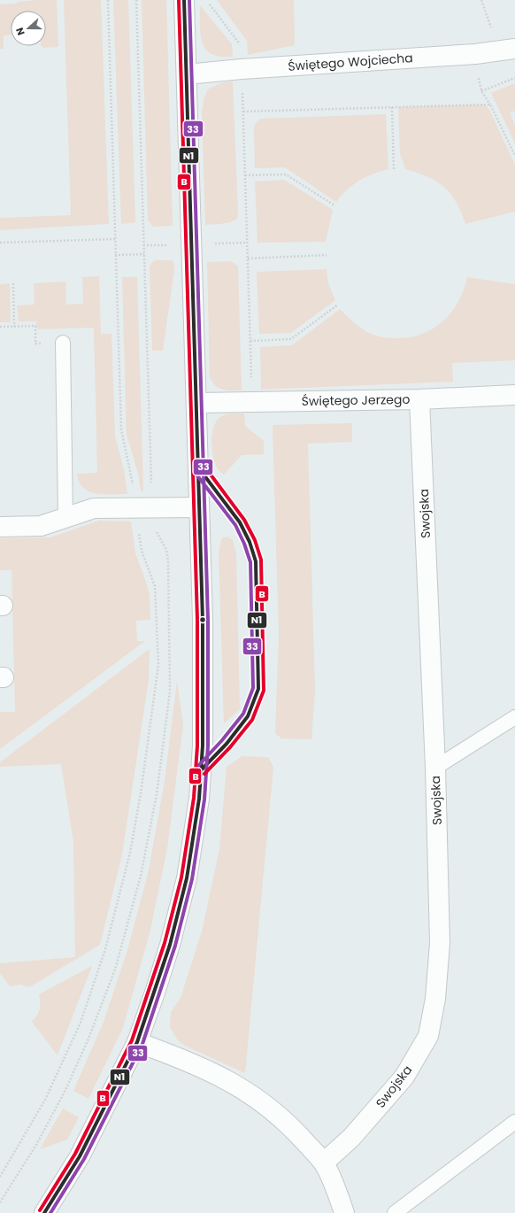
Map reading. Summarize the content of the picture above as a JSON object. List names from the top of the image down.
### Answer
{
  "streets": {
    "street": ["Świętego Wojciecha", "Świętego Jerzego", "Swojska"]
  },
  "crossings": [
    ["Świętego Jerzego", "Swojska"]
  ],
  "lines": ["transit line N1", "transit line 33", "transit line B"],
  "north": "left"
}
